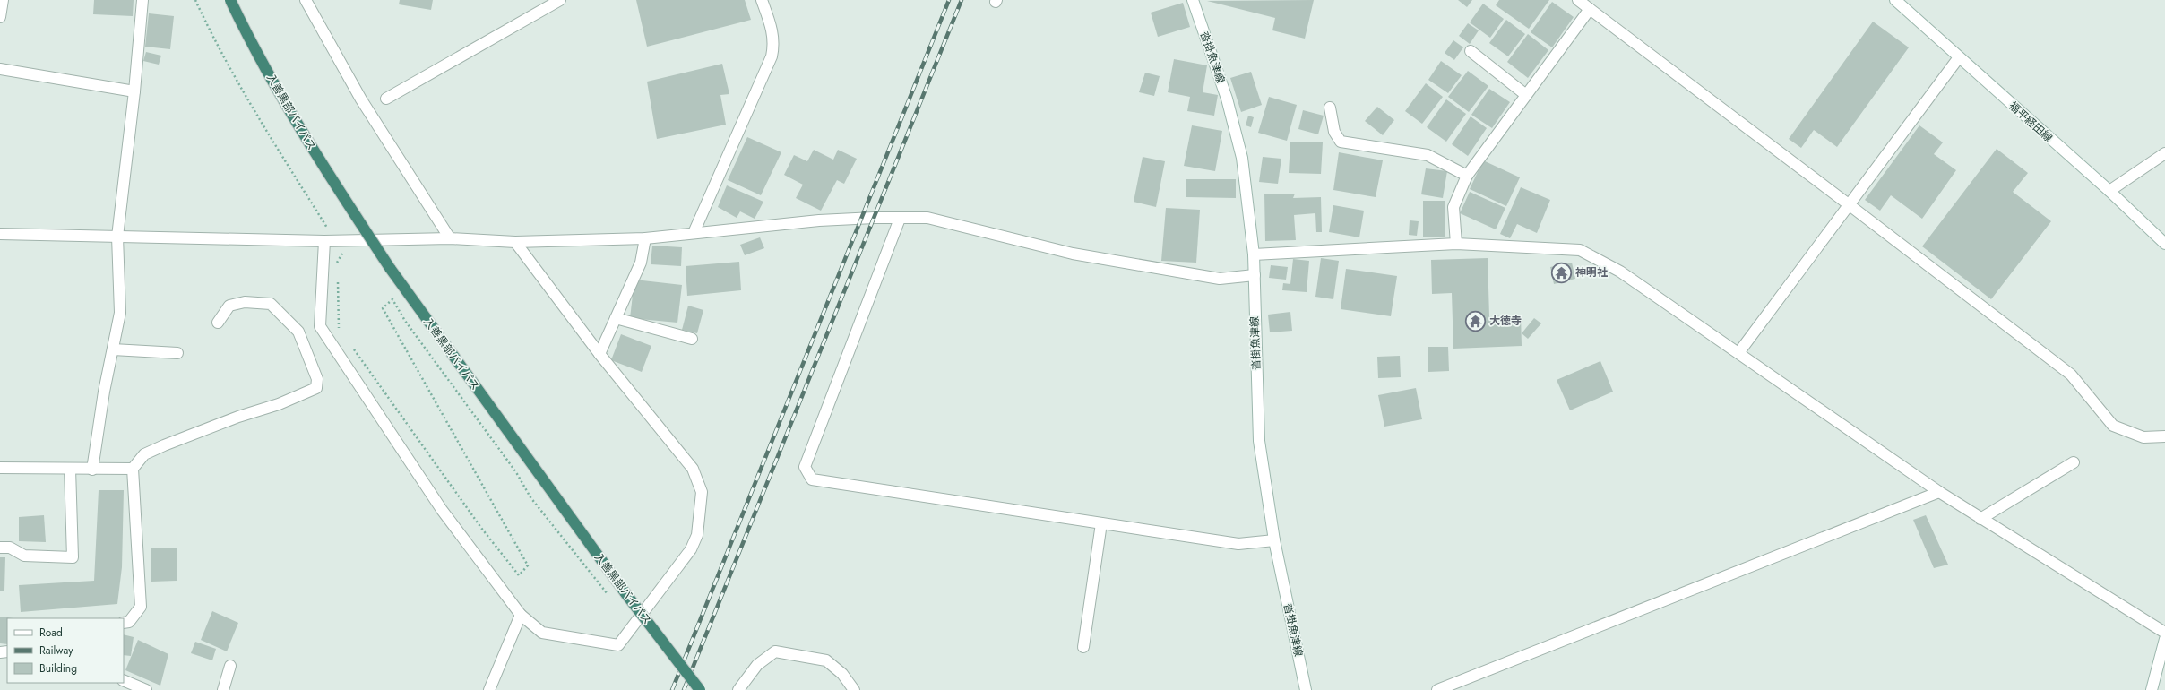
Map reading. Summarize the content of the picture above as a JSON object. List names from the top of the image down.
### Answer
{
  "streets": {
    "highway": ["入善黒部バイパス"],
    "street": ["沓掛魚津線", "福平経田線"]
  },
  "places": {
    "temple": ["神明社", "大徳寺"]
  },
  "legend": ["Road", "Railway", "Building"]
}
